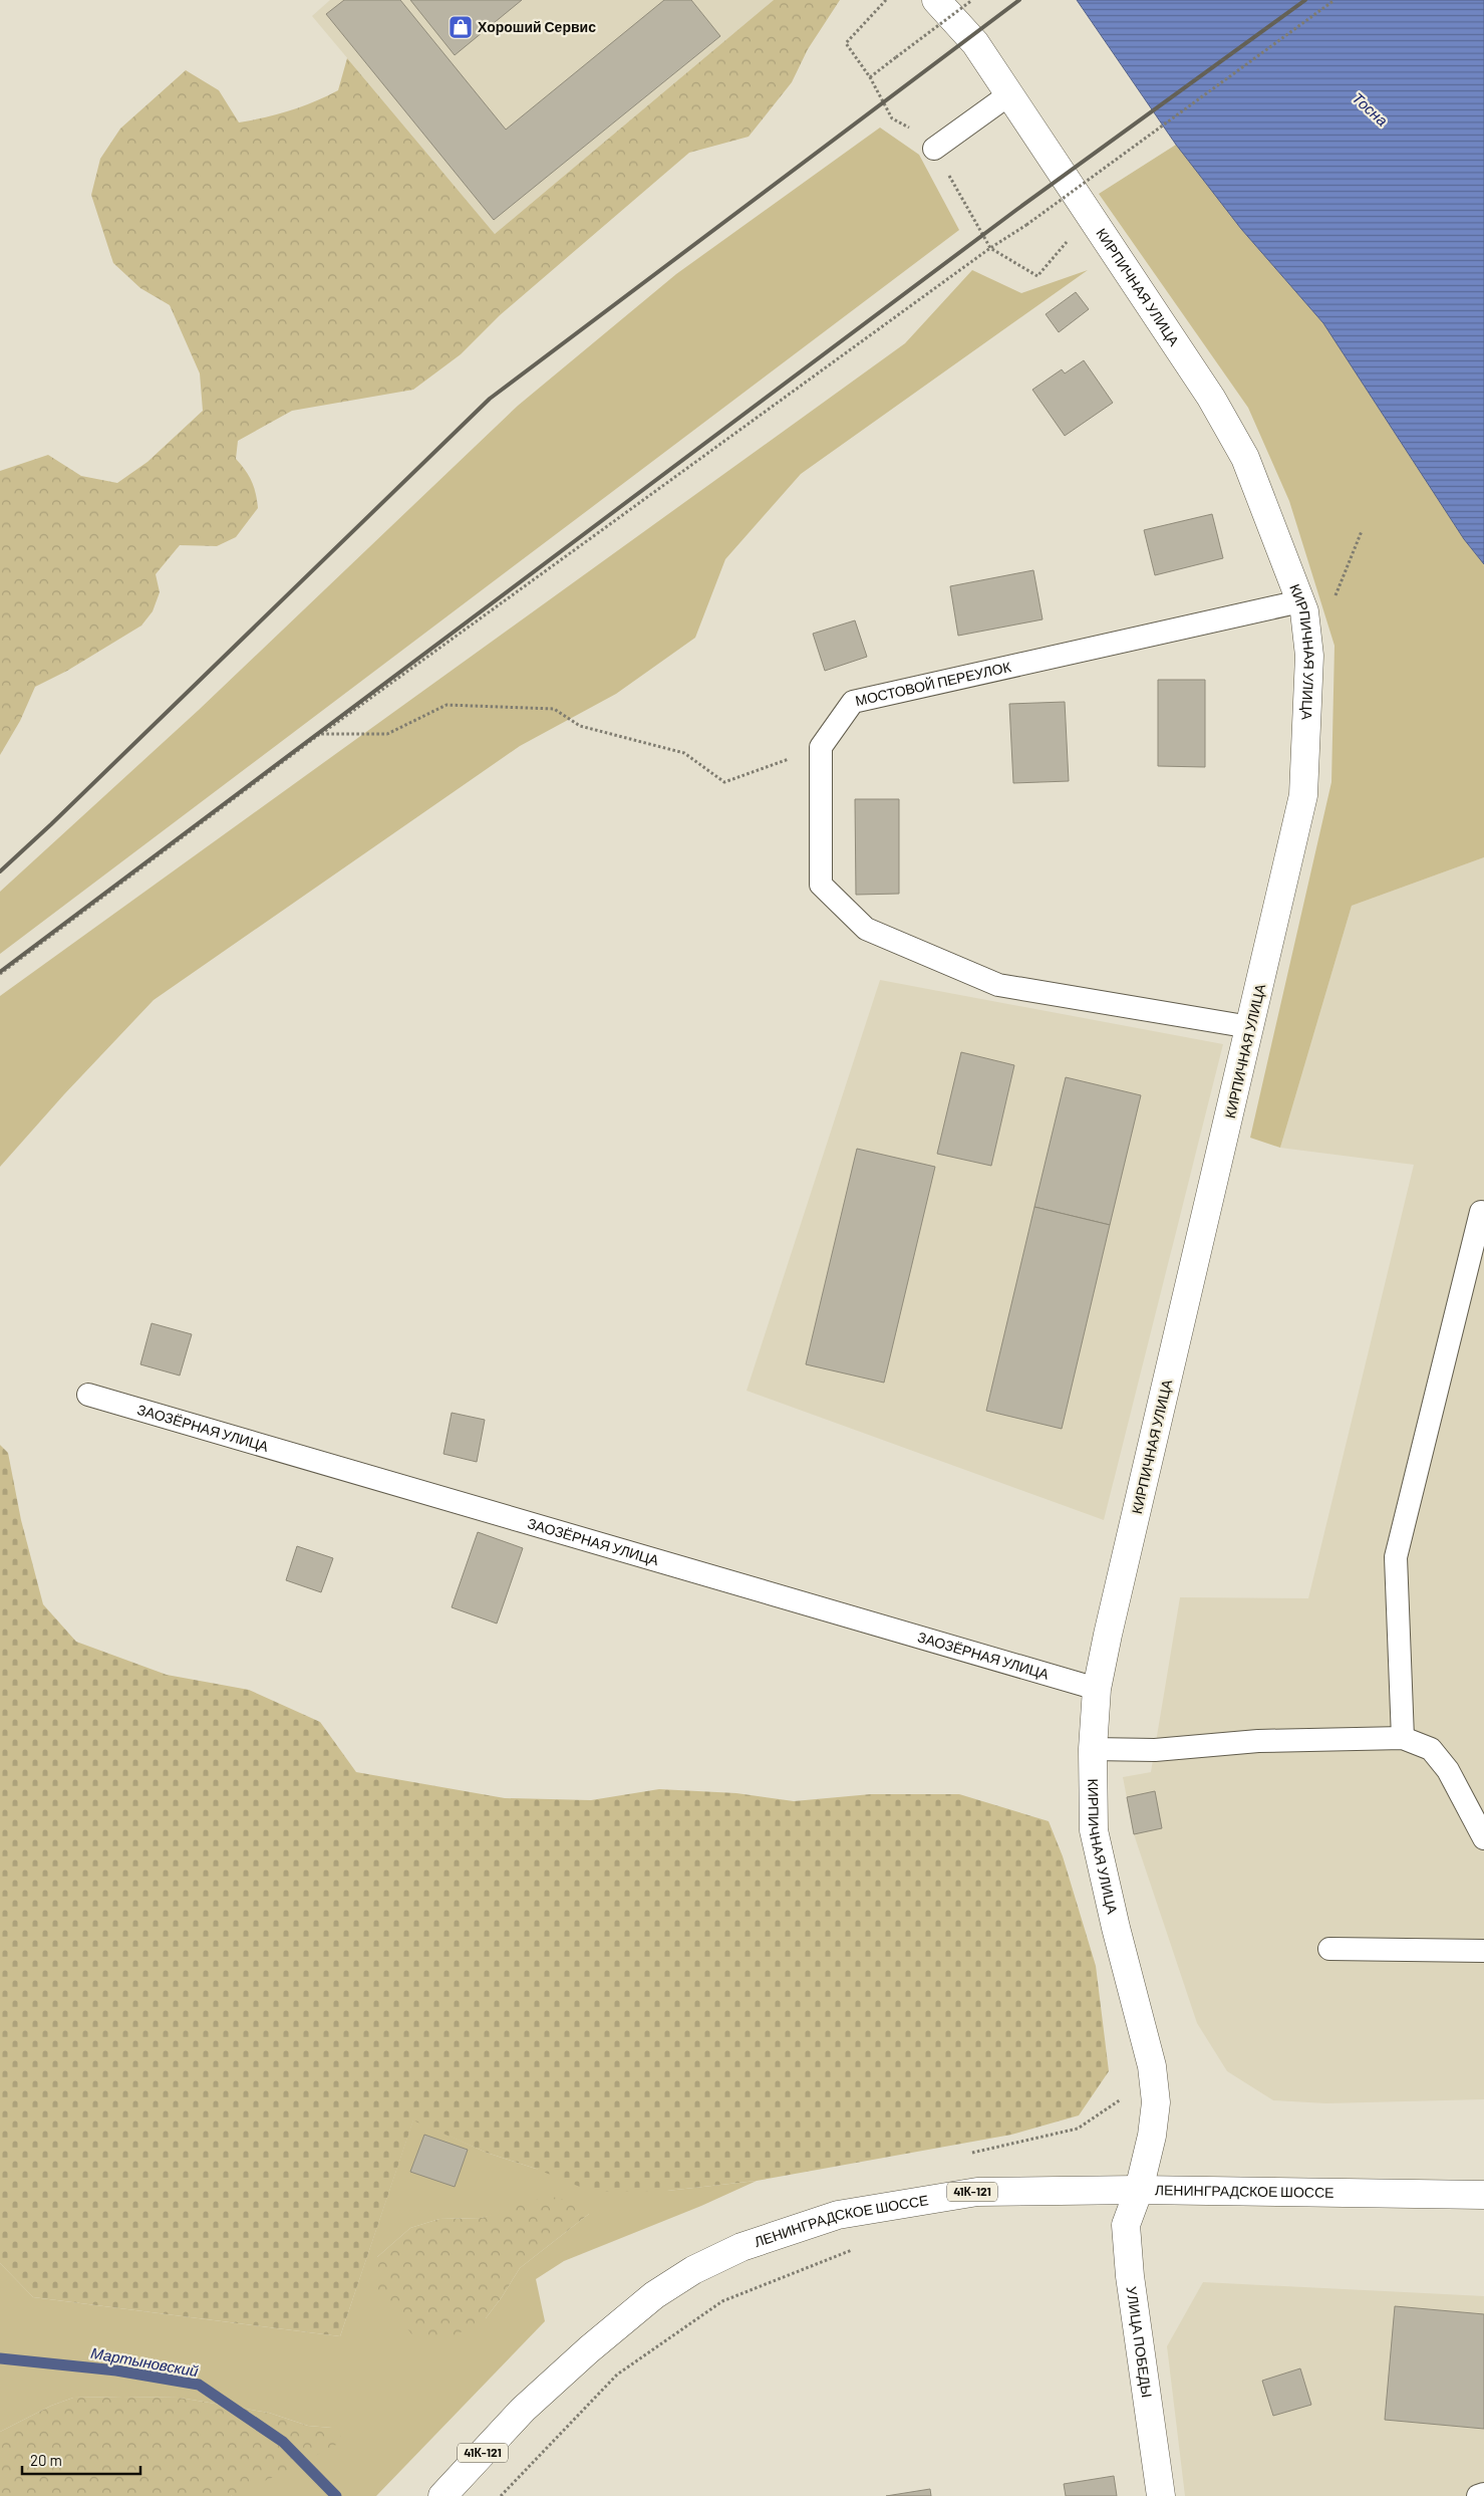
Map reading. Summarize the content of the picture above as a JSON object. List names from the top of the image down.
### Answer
{
  "streets": {
    "street": [
      "КИРПИЧНАЯ УЛИЦА",
      "ЛЕНИНГРАДСКОЕ ШОССЕ",
      "41К-121",
      "УЛИЦА ПОБЕДЫ"
    ],
    "lane": ["МОСТОВОЙ ПЕРЕУЛОК", "ЗАОЗЁРНАЯ УЛИЦА"]
  },
  "crossings": [
    ["КИРПИЧНАЯ УЛИЦА", "МОСТОВОЙ ПЕРЕУЛОК"],
    ["КИРПИЧНАЯ УЛИЦА", "ЗАОЗЁРНАЯ УЛИЦА"],
    ["КИРПИЧНАЯ УЛИЦА", "ЛЕНИНГРАДСКОЕ ШОССЕ"],
    ["КИРПИЧНАЯ УЛИЦА", "УЛИЦА ПОБЕДЫ"],
    ["ЛЕНИНГРАДСКОЕ ШОССЕ", "УЛИЦА ПОБЕДЫ"]
  ],
  "water": ["Тосна", "Мартыновский"],
  "places": {
    "shop": ["Хороший Сервис"]
  },
  "scale_bar": "20 m"
}
